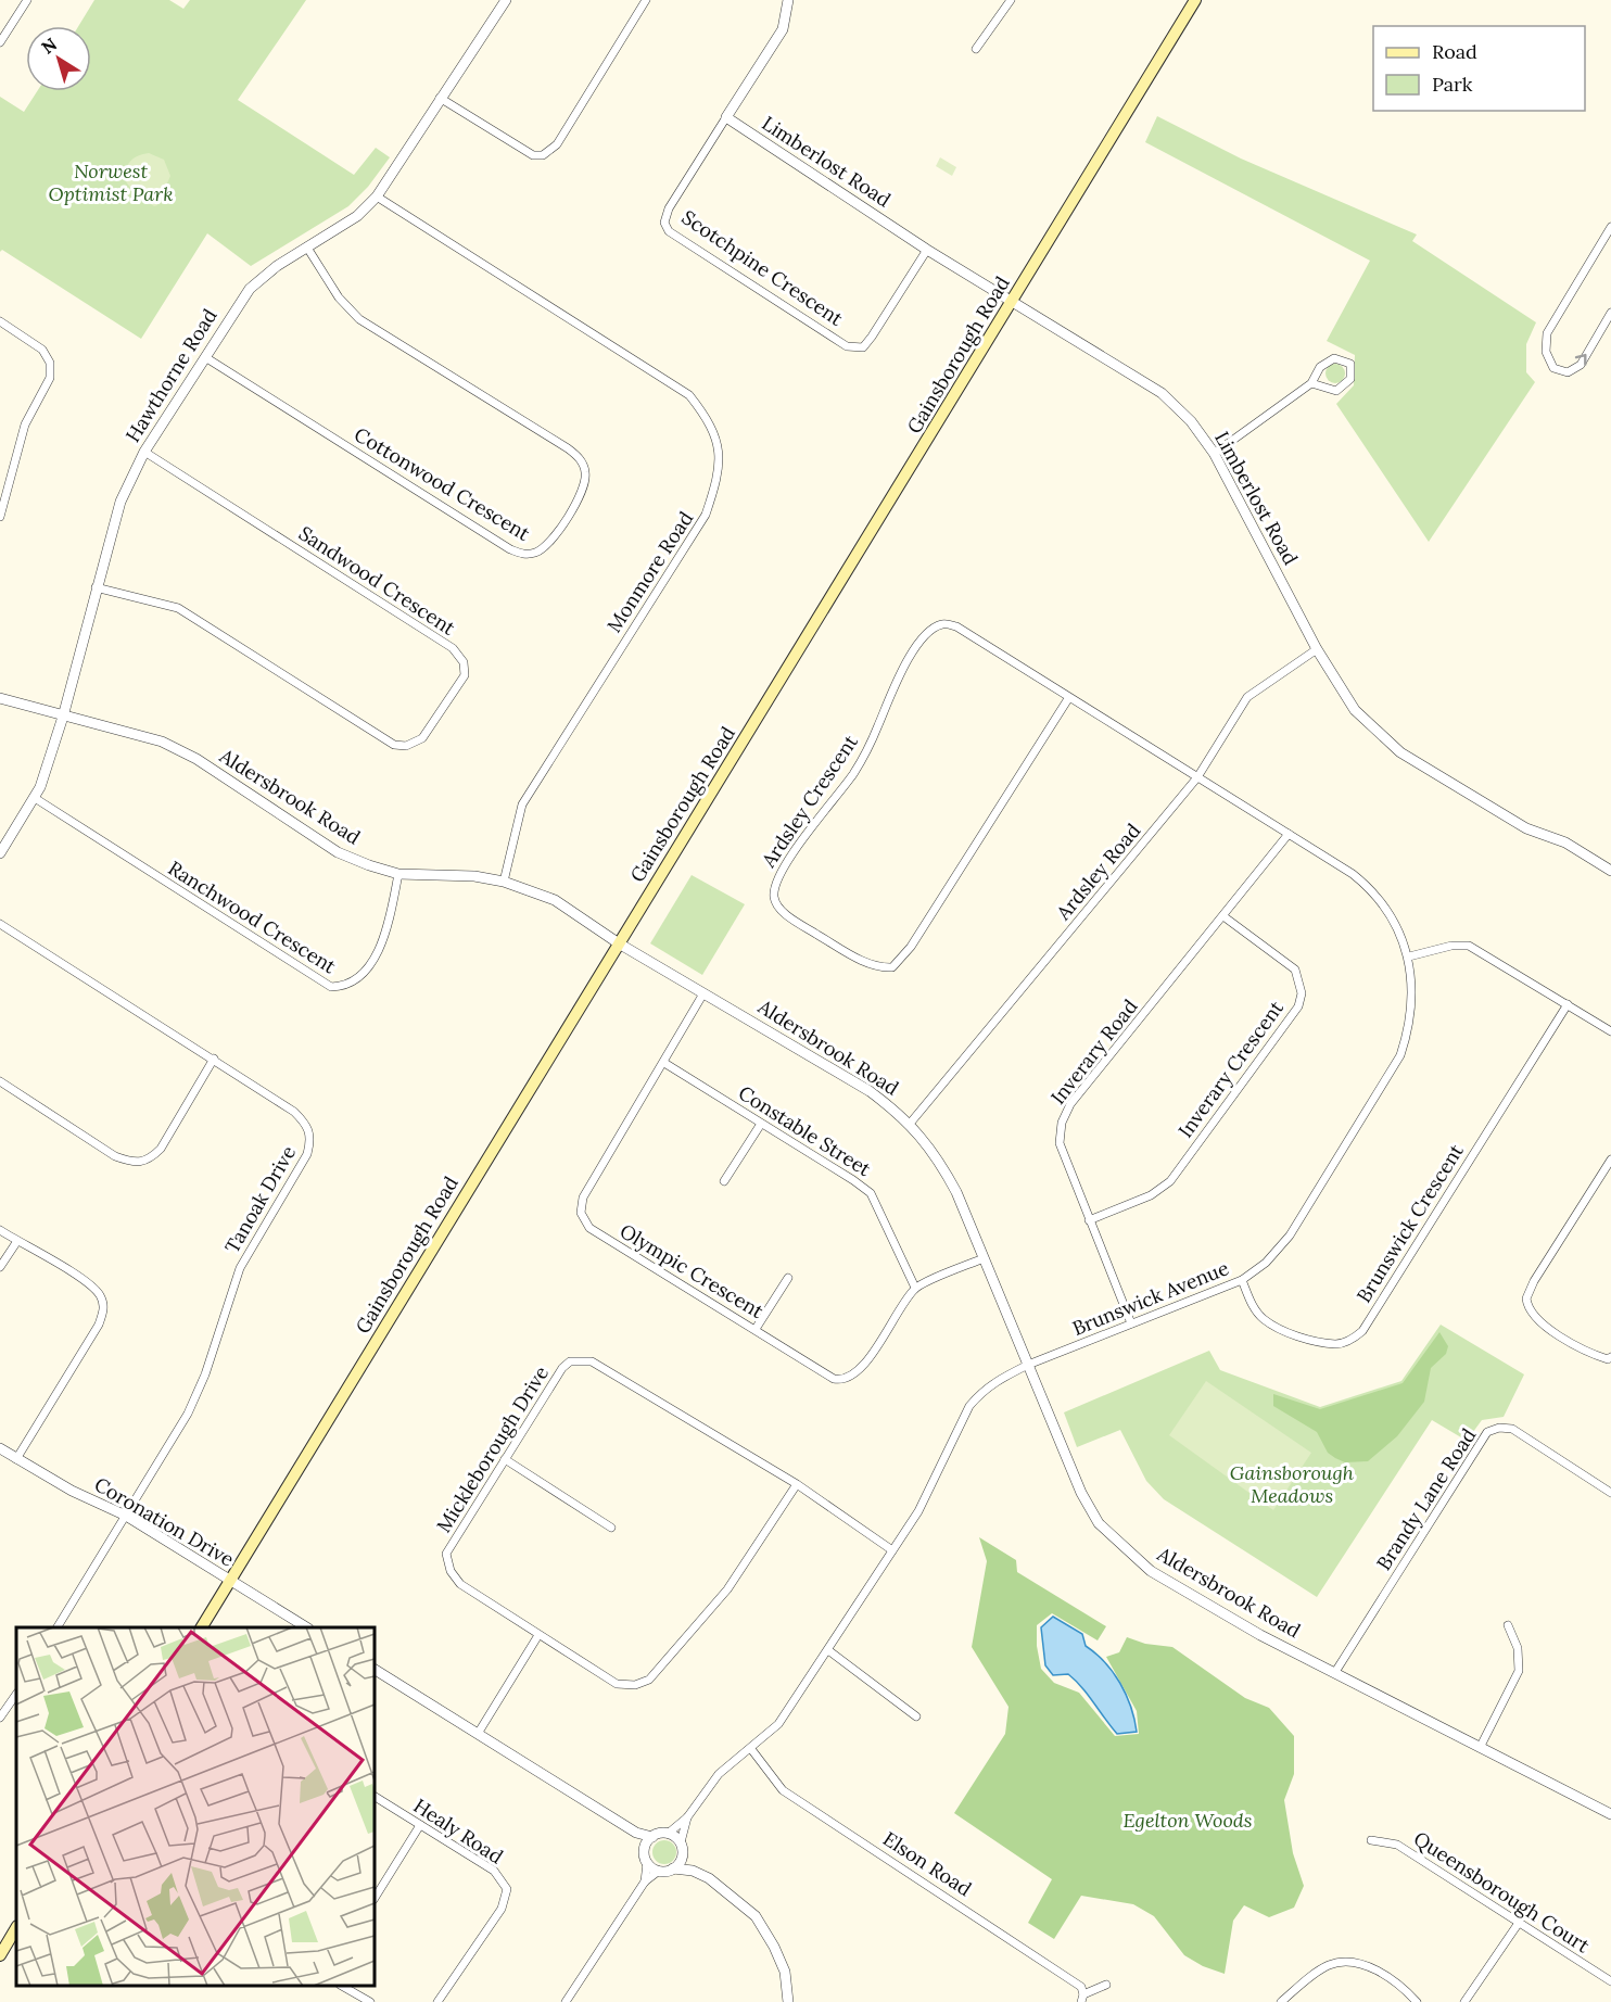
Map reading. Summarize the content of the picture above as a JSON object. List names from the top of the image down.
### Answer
{
  "streets": {
    "main road": ["Gainsborough Road"],
    "street": [
      "Limberlost Road",
      "Scotchpine Crescent",
      "Hawthorne Road",
      "Cottonwood Crescent",
      "Monmore Road",
      "Sandwood Crescent",
      "Aldersbrook Road",
      "Ardsley Crescent",
      "Ardsley Road",
      "Ranchwood Crescent",
      "Inverary Road",
      "Inverary Crescent",
      "Constable Street",
      "Tanoak Drive",
      "Brunswick Crescent",
      "Olympic Crescent",
      "Brunswick Avenue",
      "Mickleborough Drive",
      "Brandy Lane Road",
      "Coronation Drive",
      "Healy Road",
      "Elson Road",
      "Queensborough Court"
    ]
  },
  "crossings": [
    ["Limberlost Road", "Scotchpine Crescent"],
    ["Limberlost Road", "Gainsborough Road"],
    ["Limberlost Road", "Ardsley Road"],
    ["Gainsborough Road", "Aldersbrook Road"],
    ["Gainsborough Road", "Coronation Drive"],
    ["Hawthorne Road", "Cottonwood Crescent"],
    ["Hawthorne Road", "Monmore Road"],
    ["Hawthorne Road", "Sandwood Crescent"],
    ["Hawthorne Road", "Aldersbrook Road"],
    ["Hawthorne Road", "Ranchwood Crescent"],
    ["Monmore Road", "Aldersbrook Road"],
    ["Aldersbrook Road", "Ardsley Road"],
    ["Aldersbrook Road", "Ranchwood Crescent"],
    ["Aldersbrook Road", "Olympic Crescent"],
    ["Aldersbrook Road", "Brunswick Avenue"],
    ["Aldersbrook Road", "Brandy Lane Road"],
    ["Ardsley Crescent", "Ardsley Road"],
    ["Ardsley Crescent", "Brunswick Avenue"],
    ["Ardsley Road", "Brunswick Avenue"],
    ["Inverary Road", "Inverary Crescent"],
    ["Inverary Road", "Brunswick Avenue"],
    ["Constable Street", "Olympic Crescent"],
    ["Tanoak Drive", "Coronation Drive"],
    ["Brunswick Crescent", "Brunswick Avenue"],
    ["Brunswick Avenue", "Mickleborough Drive"],
    ["Brunswick Avenue", "Elson Road"]
  ],
  "parks": ["Norwest Optimist Park", "Gainsborough Meadows", "Egelton Woods"],
  "legend": ["Road", "Park"],
  "north": "top left"
}
